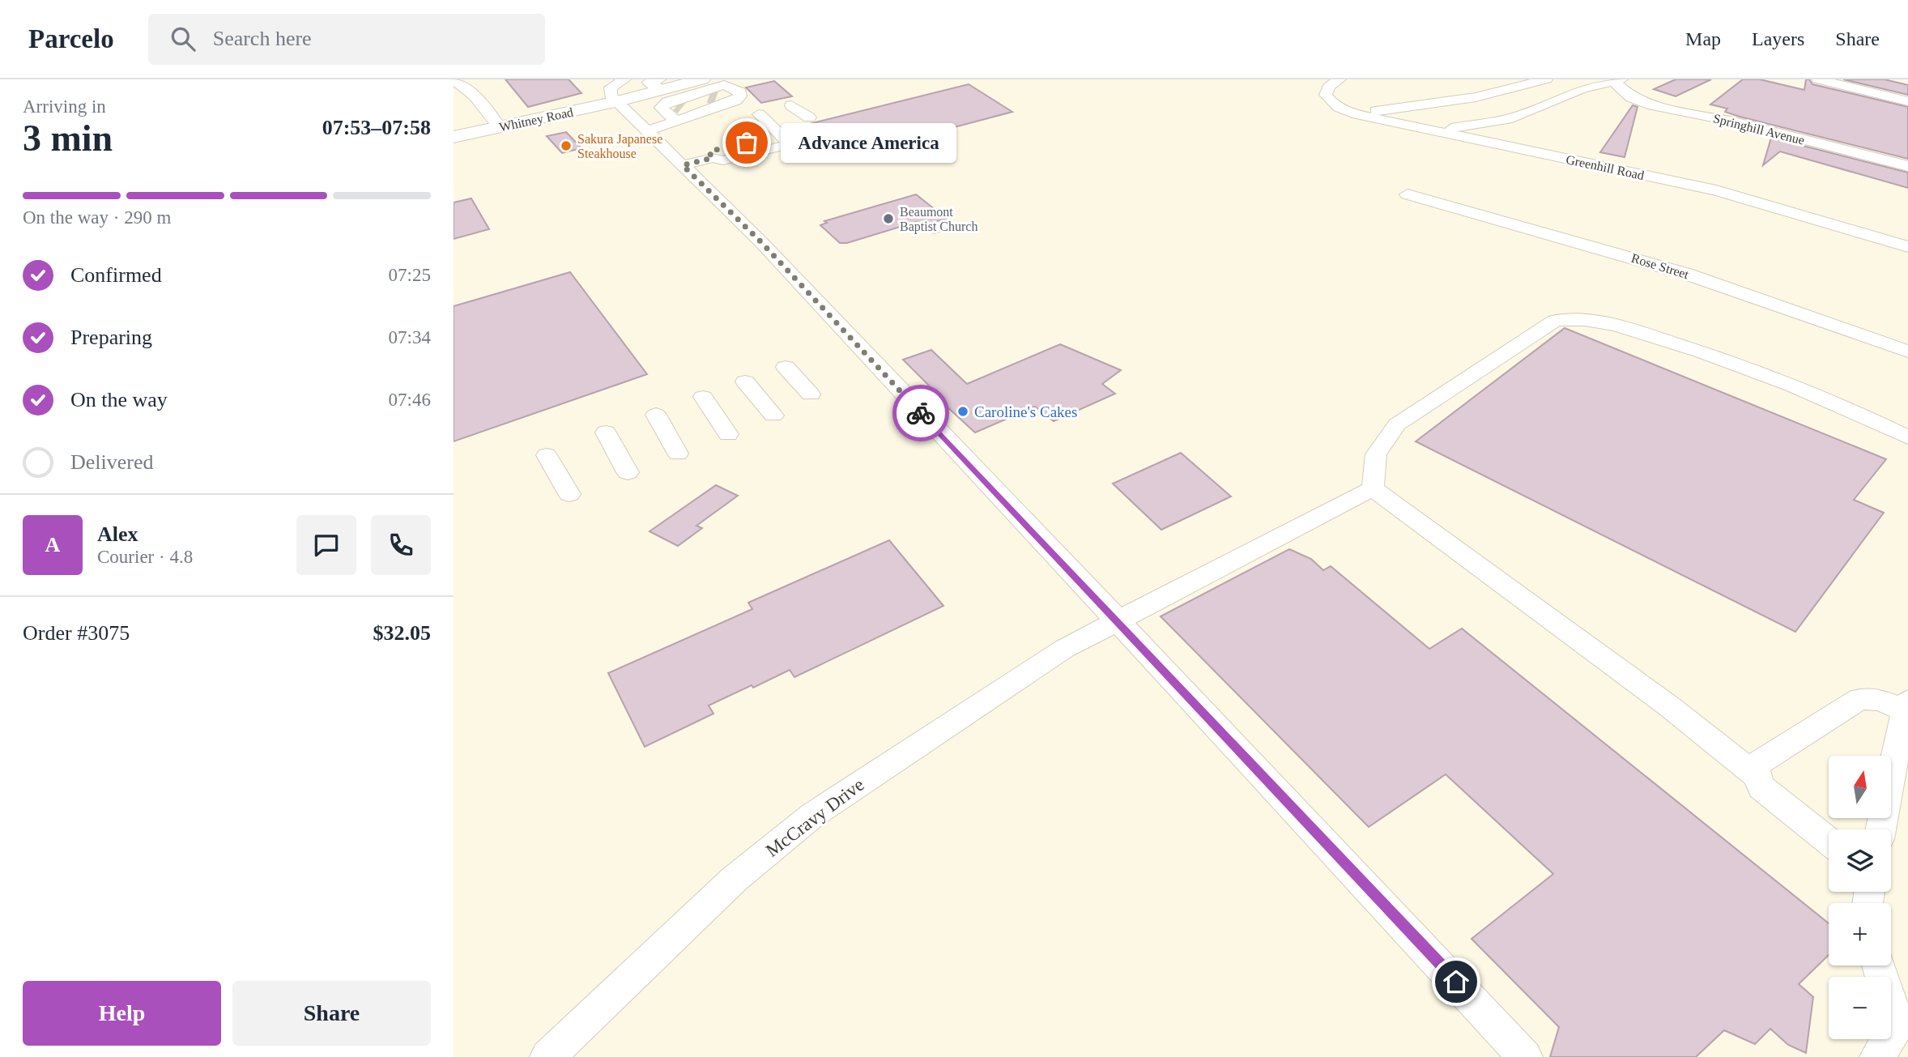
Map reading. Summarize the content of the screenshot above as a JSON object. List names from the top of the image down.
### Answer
{
  "streets": {
    "main road": ["Whitney Road"],
    "street": [
      "Springhill Avenue",
      "Greenhill Road",
      "Rose Street",
      "McCravy Drive"
    ]
  },
  "places": [
    "Advance America",
    "Sakura Japanese Steakhouse",
    "Beaumont Baptist Church",
    "Caroline's Cakes"
  ],
  "north": "top",
  "page": {
    "header": "Parcelo",
    "search": "Search here",
    "nav": ["Map", "Layers", "Share"],
    "heading": ["3 min", "Arriving in", "07:53–07:58"],
    "panel": [
      "Alex",
      "Courier · 4.8",
      "Order #3075",
      "$32.05"
    ],
    "bubble": "Advance America",
    "bar": "On the way · 290 m",
    "list": [
      ["Confirmed", "07:25"],
      ["Preparing", "07:34"],
      ["On the way", "07:46"],
      "Delivered"
    ],
    "round": "A",
    "map_buttons": ["+", "−"],
    "buttons": ["Help", "Share"]
  }
}
